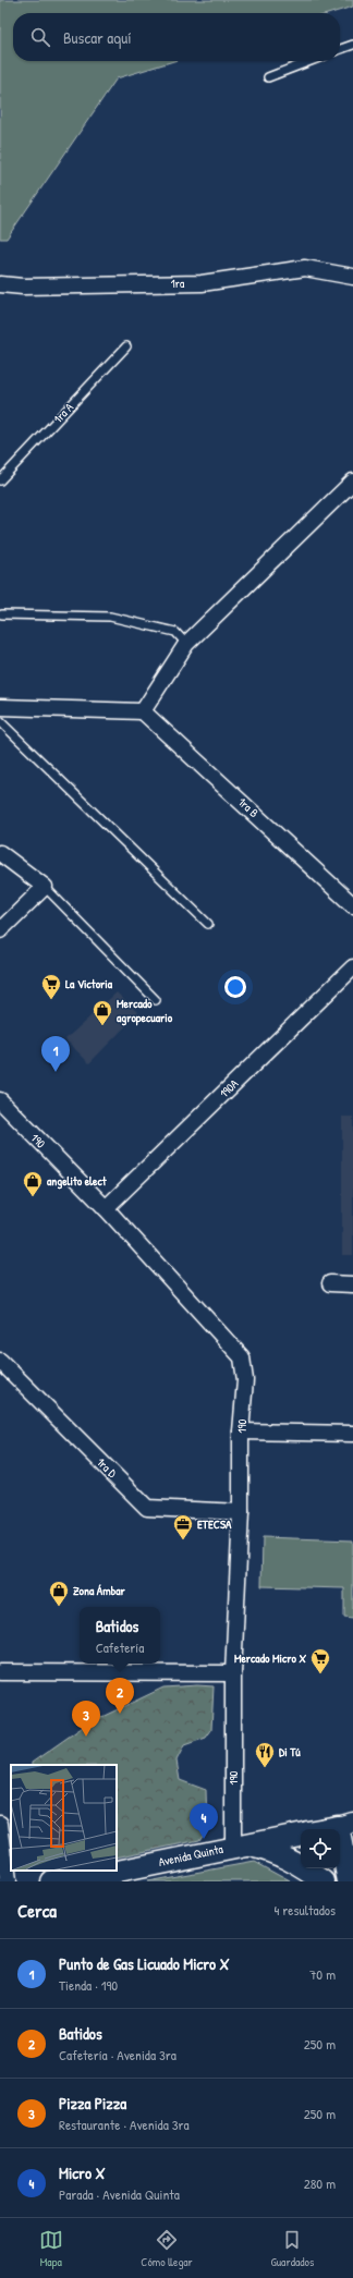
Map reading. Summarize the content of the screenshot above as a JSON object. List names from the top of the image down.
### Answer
{
  "streets": {
    "main road": ["Avenida Quinta"],
    "street": [
      "1ra",
      "1ra B",
      "190A",
      "190",
      "1ra D"
    ],
    "lane": ["1ra A"]
  },
  "crossings": [
    ["190A", "190"],
    ["190", "1ra D"],
    ["190", "Avenida Quinta"]
  ],
  "places": {
    "supermarket": ["La Victoria", "Mercado Micro X"],
    "shop": ["Mercado agropecuario", "angelito elect", "Zona Ámbar"],
    "office": ["ETECSA"],
    "restaurant": ["Di Tú"]
  },
  "page": {
    "search": "Buscar aquí",
    "pins": [
      "1",
      "2",
      "3",
      "4"
    ],
    "popup": ["Batidos", "Cafetería"],
    "heading": ["Cerca", "4 resultados"],
    "list": [
      {
        "mark": "1",
        "name": "Punto de Gas Licuado Micro X",
        "note": "Tienda · 190",
        "value": "70 m"
      },
      {
        "mark": "2",
        "name": "Batidos",
        "note": "Cafetería · Avenida 3ra",
        "value": "250 m"
      },
      {
        "mark": "3",
        "name": "Pizza Pizza",
        "note": "Restaurante · Avenida 3ra",
        "value": "250 m"
      },
      {
        "mark": "4",
        "name": "Micro X",
        "note": "Parada · Avenida Quinta",
        "value": "280 m"
      }
    ],
    "nav": ["Mapa", "Cómo llegar", "Guardados"]
  }
}
